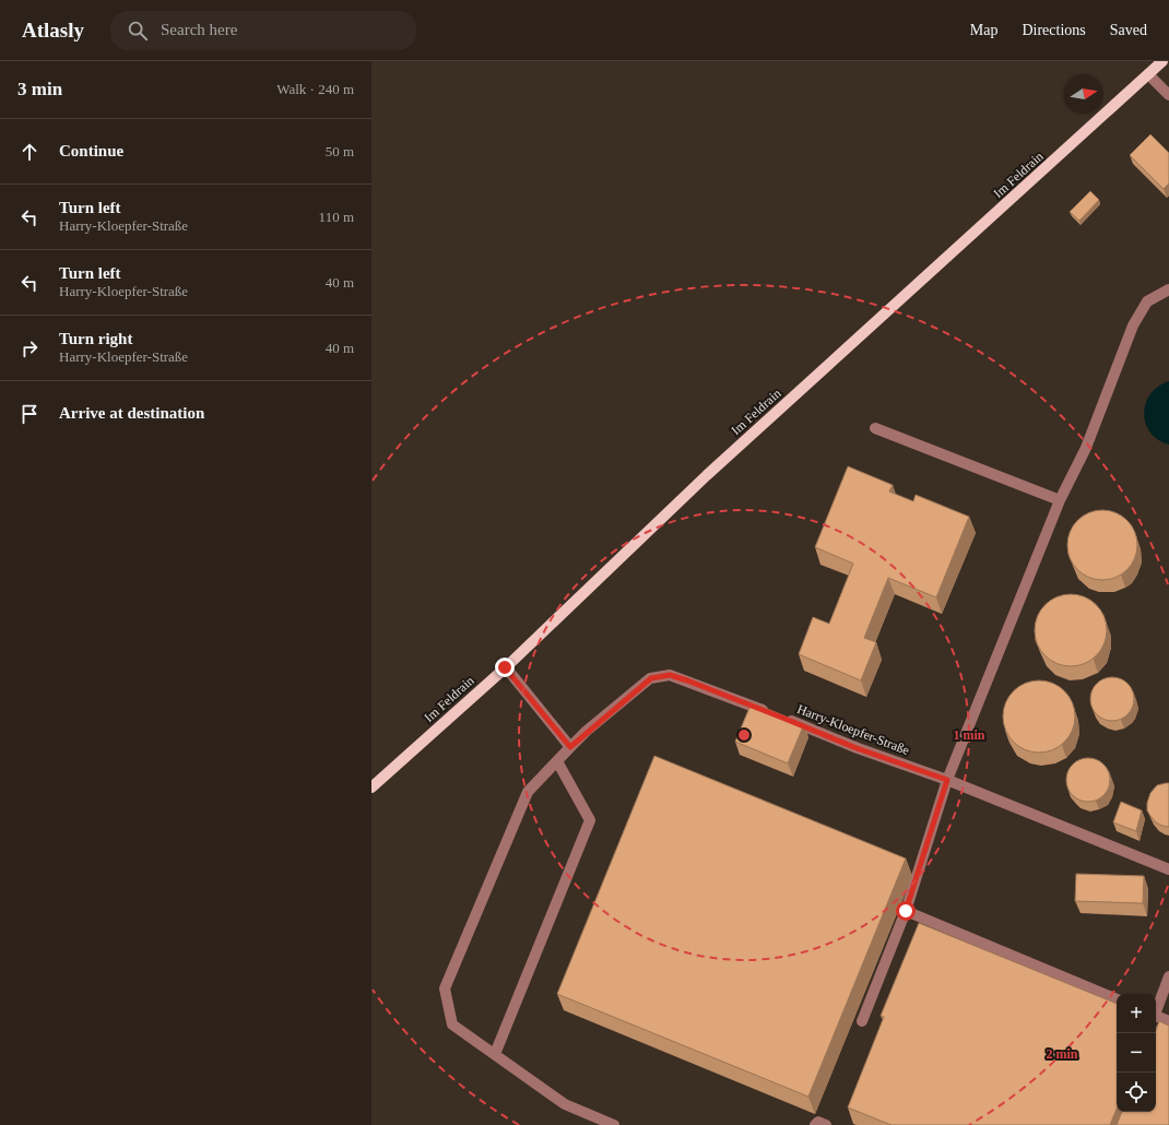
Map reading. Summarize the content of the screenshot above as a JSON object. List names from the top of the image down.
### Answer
{
  "streets": {
    "main road": ["Im Feldrain"],
    "lane": ["Harry-Kloepfer-Straße"]
  },
  "north": "right",
  "page": {
    "header": "Atlasly",
    "search": "Search here",
    "nav": ["Map", "Directions", "Saved"],
    "heading": ["3 min", "Walk · 240 m"],
    "list": [
      ["Continue", "50 m"],
      ["Turn left", "Harry-Kloepfer-Straße", "110 m"],
      ["Turn left", "Harry-Kloepfer-Straße", "40 m"],
      ["Turn right", "Harry-Kloepfer-Straße", "40 m"],
      "Arrive at destination"
    ],
    "map_buttons": ["+", "−"]
  },
  "rings": ["1 min", "2 min"]
}
